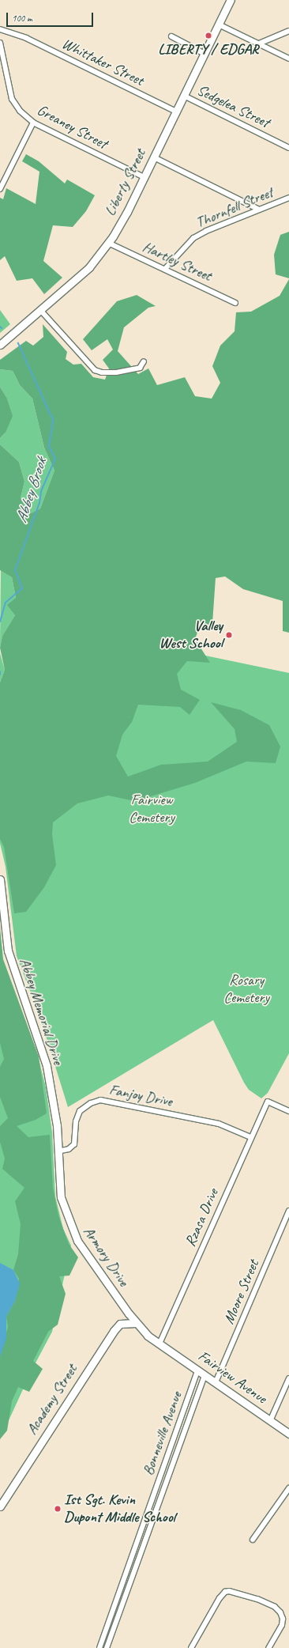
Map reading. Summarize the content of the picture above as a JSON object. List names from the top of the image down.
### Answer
{
  "streets": {
    "main road": [
      "Liberty Street",
      "Abbey Memorial Drive",
      "Armory Drive",
      "Fairview Avenue",
      "Academy Street"
    ],
    "street": [
      "Whittaker Street",
      "Sedgelea Street",
      "Greaney Street",
      "Thornfell Street",
      "Hartley Street",
      "Fanjoy Drive",
      "Rzasa Drive",
      "Moore Street",
      "Bonneville Avenue"
    ]
  },
  "crossings": [
    ["Whittaker Street", "Liberty Street"],
    ["Sedgelea Street", "Liberty Street"],
    ["Greaney Street", "Liberty Street"],
    ["Liberty Street", "Hartley Street"],
    ["Thornfell Street", "Hartley Street"],
    ["Abbey Memorial Drive", "Fanjoy Drive"],
    ["Abbey Memorial Drive", "Armory Drive"],
    ["Fanjoy Drive", "Rzasa Drive"],
    ["Fanjoy Drive", "Armory Drive"],
    ["Rzasa Drive", "Armory Drive"],
    ["Rzasa Drive", "Fairview Avenue"],
    ["Armory Drive", "Fairview Avenue"],
    ["Armory Drive", "Academy Street"],
    ["Moore Street", "Fairview Avenue"],
    ["Fairview Avenue", "Bonneville Avenue"]
  ],
  "water": ["Abbey Brook"],
  "parks": ["Fairview Cemetery", "Rosary Cemetery"],
  "places": ["LIBERTY / EDGAR", "Valley West School", "Ist Sgt. Kevin Dupont Middle School"],
  "scale_bar": "100 m"
}
